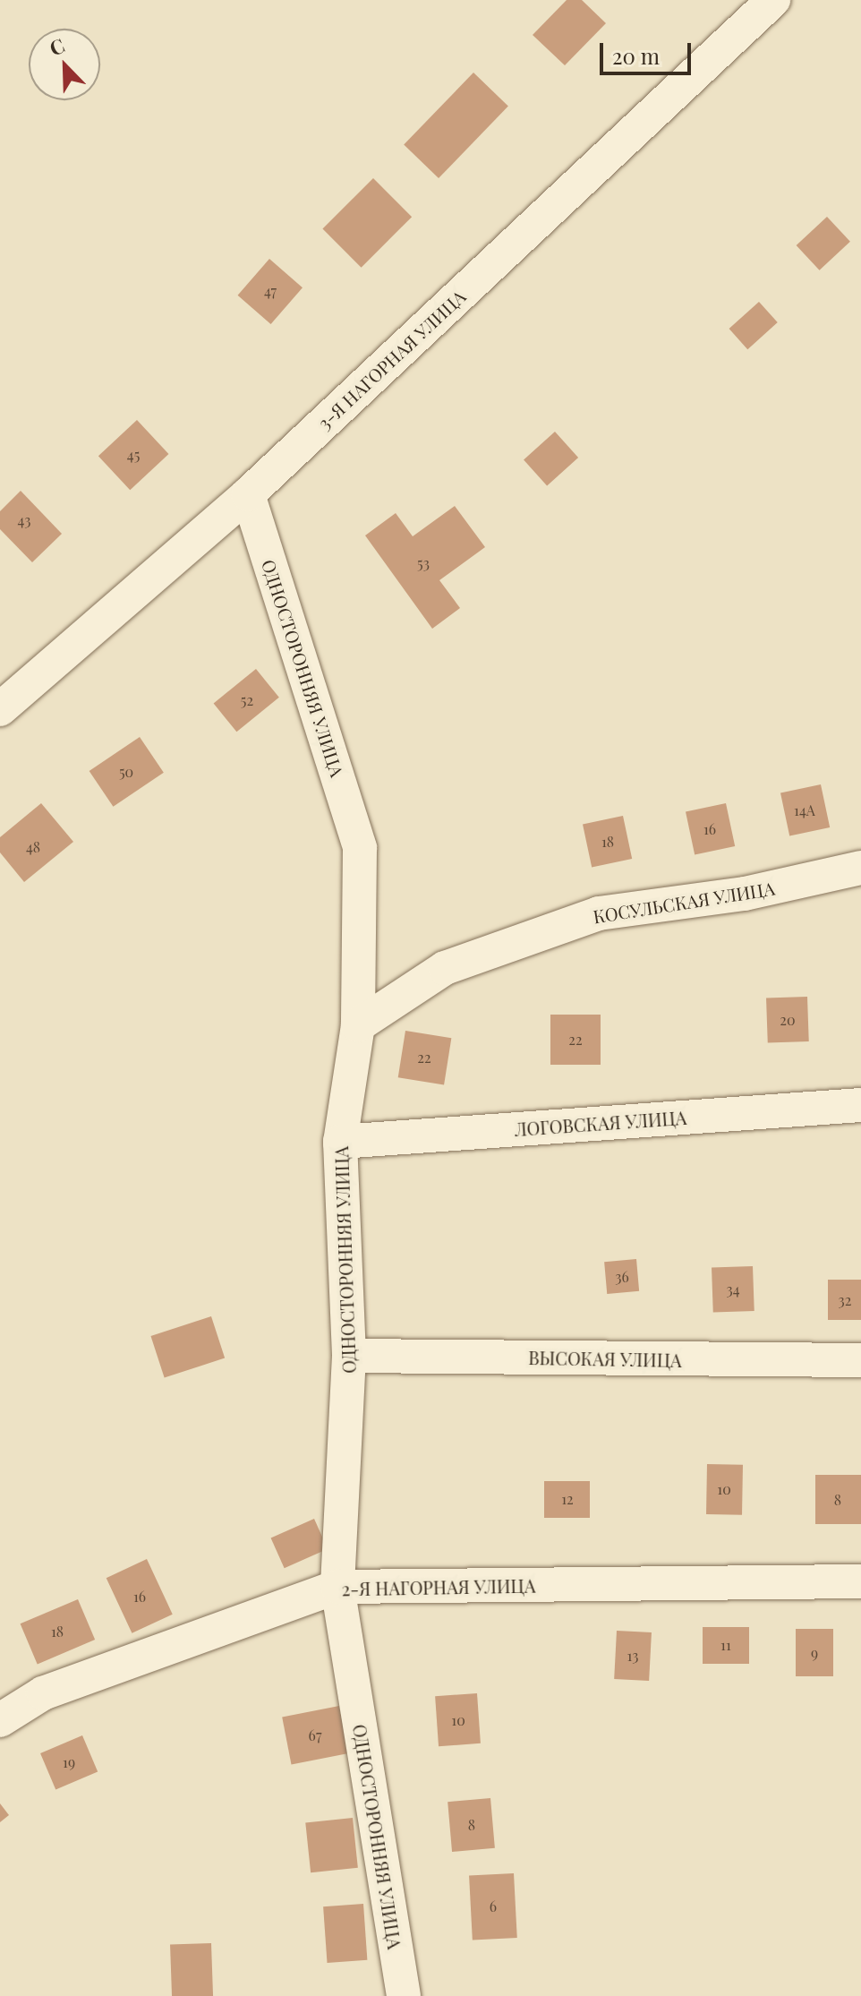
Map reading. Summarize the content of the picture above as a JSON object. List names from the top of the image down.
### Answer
{
  "streets": {
    "street": [
      "3-Я НАГОРНАЯ УЛИЦА",
      "ОДНОСТОРОННЯЯ УЛИЦА",
      "КОСУЛЬСКАЯ УЛИЦА",
      "ЛОГОВСКАЯ УЛИЦА",
      "ВЫСОКАЯ УЛИЦА",
      "2-Я НАГОРНАЯ УЛИЦА"
    ]
  },
  "crossings": [
    ["3-Я НАГОРНАЯ УЛИЦА", "ОДНОСТОРОННЯЯ УЛИЦА"],
    ["ОДНОСТОРОННЯЯ УЛИЦА", "КОСУЛЬСКАЯ УЛИЦА"],
    ["ОДНОСТОРОННЯЯ УЛИЦА", "ЛОГОВСКАЯ УЛИЦА"],
    ["ОДНОСТОРОННЯЯ УЛИЦА", "ВЫСОКАЯ УЛИЦА"],
    ["ОДНОСТОРОННЯЯ УЛИЦА", "2-Я НАГОРНАЯ УЛИЦА"]
  ],
  "house_numbers": [
    "47",
    "45",
    "43",
    "53",
    "52",
    "50",
    "14А",
    "16",
    "18",
    "48",
    "20",
    "22",
    "22",
    "36",
    "34",
    "32",
    "10",
    "12",
    "8",
    "16",
    "18",
    "11",
    "9",
    "13",
    "10",
    "67",
    "19",
    "8",
    "6"
  ],
  "scale_bar": "20 m",
  "north": "top left"
}
